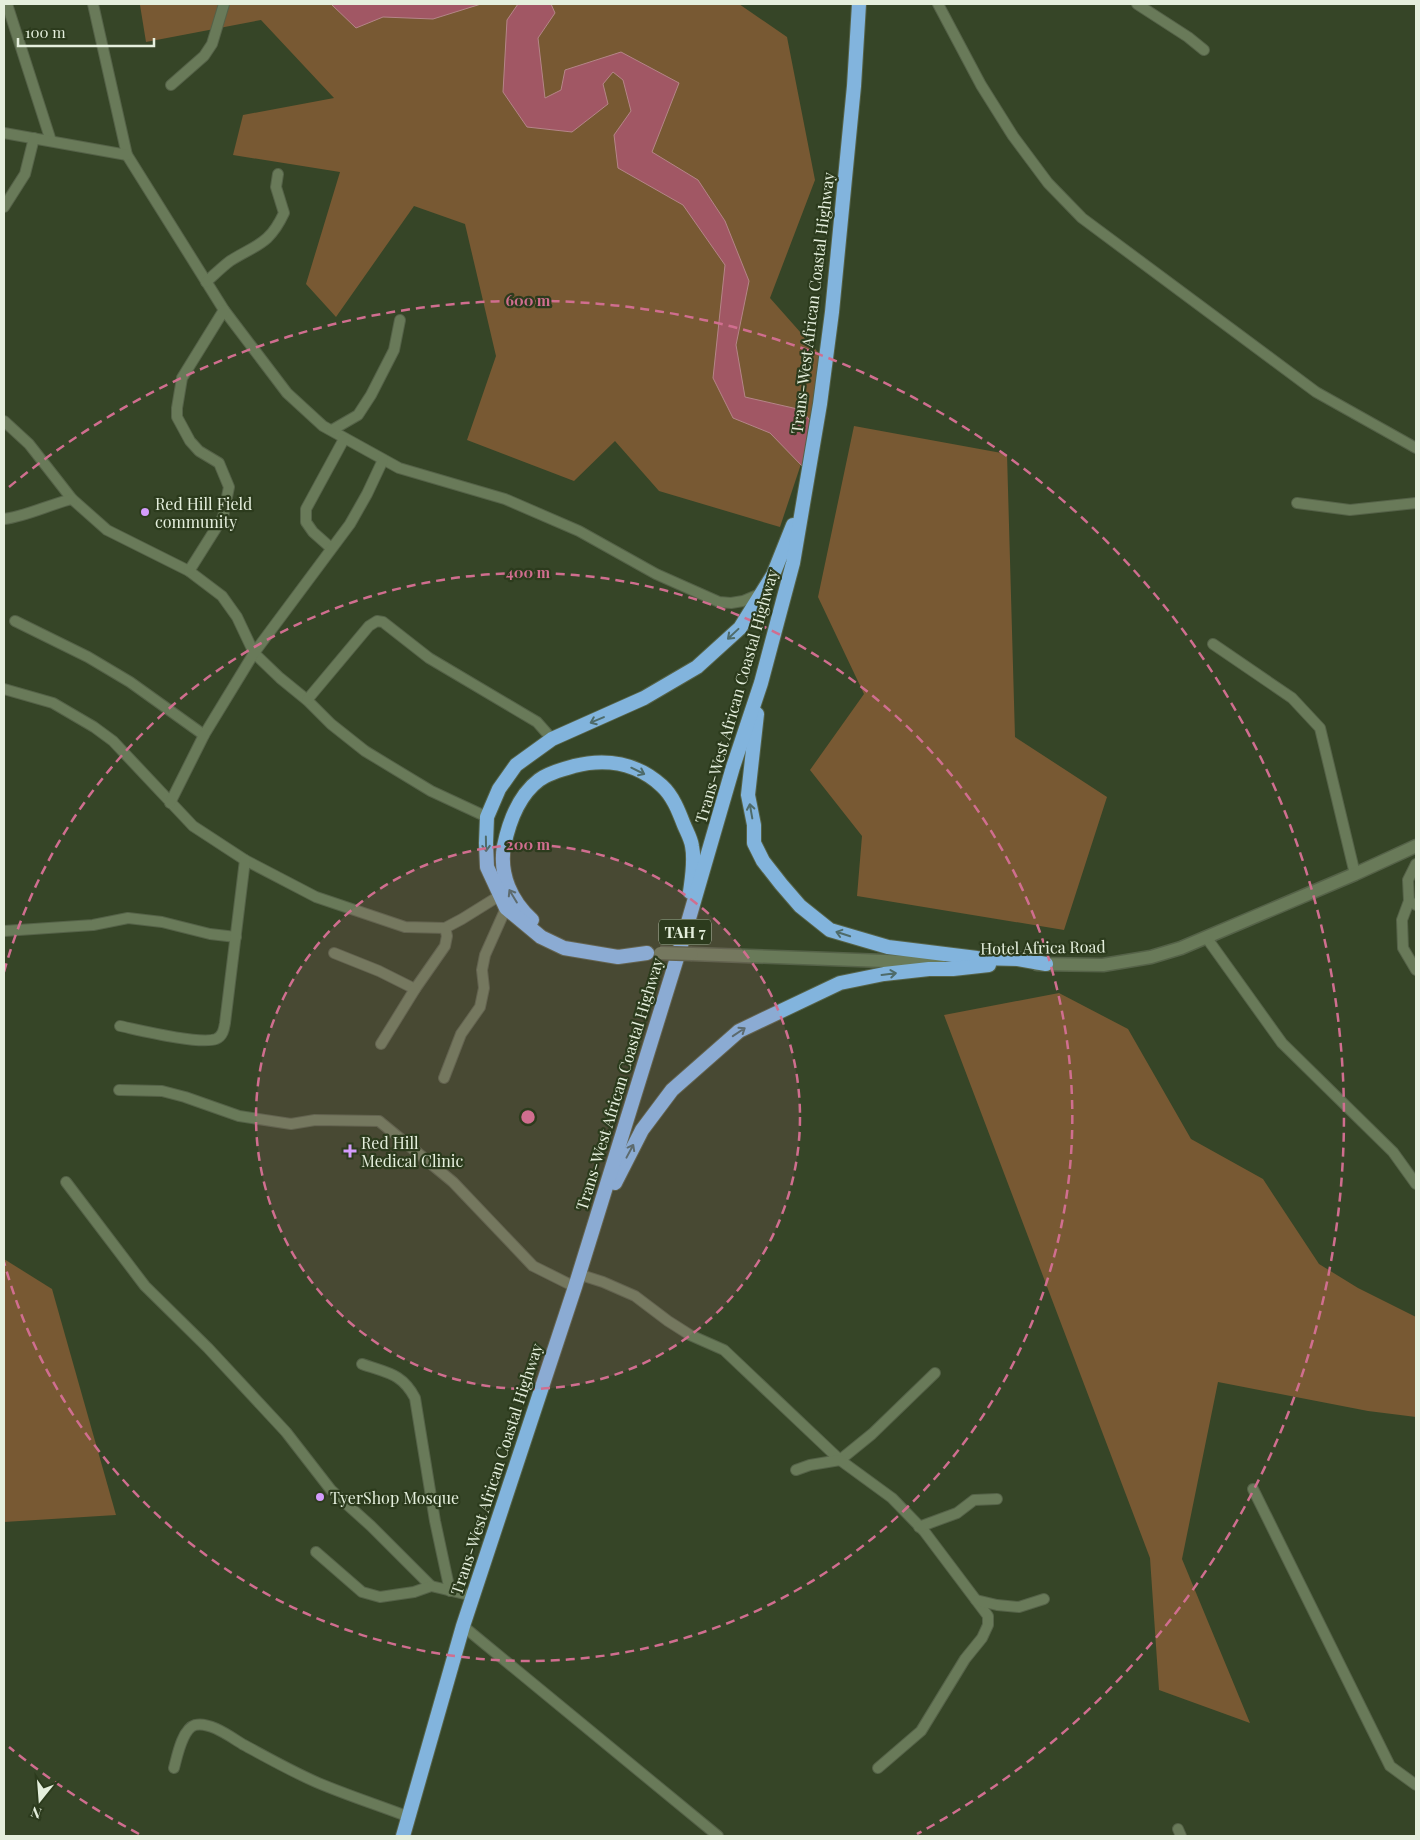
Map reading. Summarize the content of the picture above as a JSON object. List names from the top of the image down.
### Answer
{
  "streets": {
    "highway": ["Trans-West African Coastal Highway", "TAH 7"],
    "street": ["Hotel Africa Road"]
  },
  "places": {
    "other": ["Red Hill Field community", "TyerShop Mosque"],
    "health": ["Red Hill Medical Clinic"]
  },
  "scale_bar": "100 m",
  "north": "bottom",
  "rings": ["600 m", "400 m", "200 m"]
}
